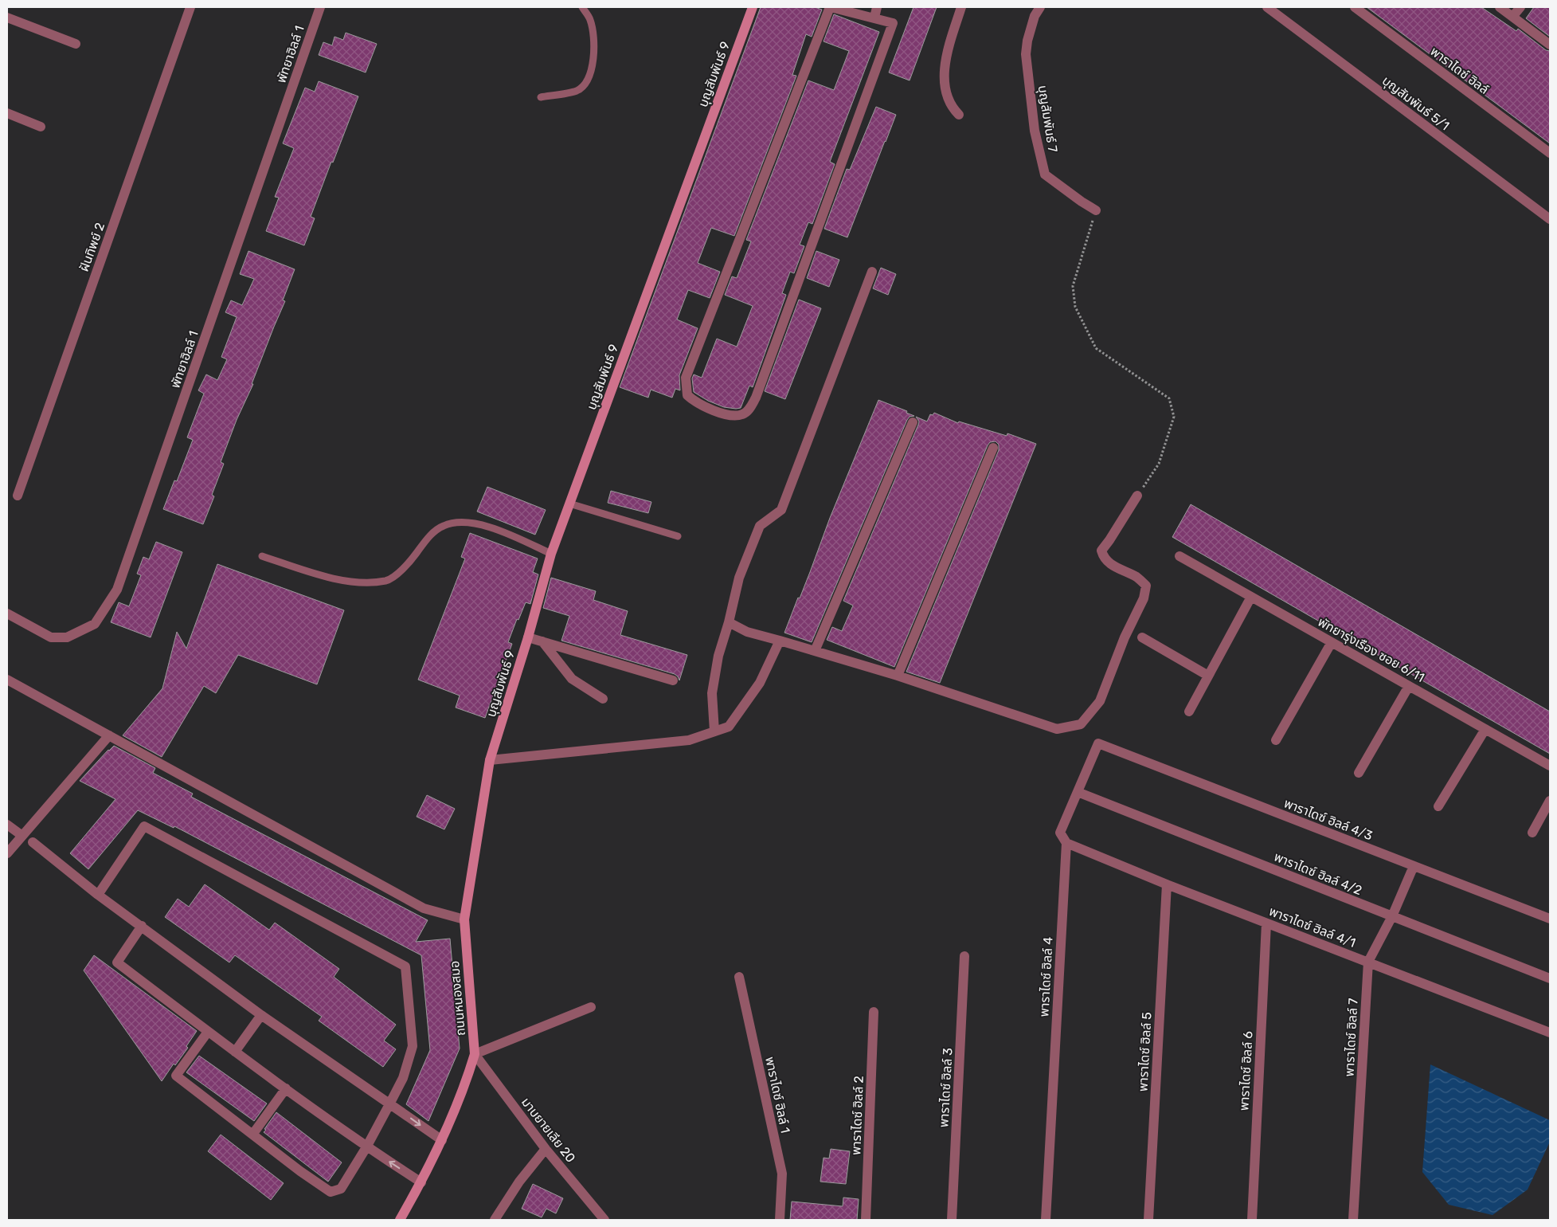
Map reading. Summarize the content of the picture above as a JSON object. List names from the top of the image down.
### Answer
{
  "streets": {
    "street": [
      "พัทยาฮิลล์ 1",
      "พาราไดซ์ ฮิลล์",
      "บุญสัมพันธ์ 9",
      "บุญสัมพันธ์ 5/1",
      "บุญสัมพันธ์ 7",
      "ฝันทิพย์ 2",
      "พัทยารุ่งเรือง ซอย 6/11",
      "พาราไดซ์ ฮิลล์ 4/3",
      "พาราไดซ์ ฮิลล์ 4/2",
      "พาราไดซ์ ฮิลล์ 4/1",
      "พาราไดซ์ ฮิลล์ 4",
      "ถนนหนองสมอ",
      "พาราไดซ์ ฮิลล์ 7",
      "พาราไดซ์ ฮิลล์ 5",
      "พาราไดซ์ ฮิลล์ 6",
      "พาราไดซ์ ฮิลล์ 3",
      "พาราไดซ์ ฮิลล์ 1",
      "พาราไดซ์ ฮิลล์ 2",
      "มาบยายเลีย 20"
    ]
  },
  "crossings": [
    ["บุญสัมพันธ์ 9", "ถนนหนองสมอ"],
    ["พาราไดซ์ ฮิลล์ 4/3", "พาราไดซ์ ฮิลล์ 4"],
    ["พาราไดซ์ ฮิลล์ 4/3", "พาราไดซ์ ฮิลล์ 7"],
    ["พาราไดซ์ ฮิลล์ 4/2", "พาราไดซ์ ฮิลล์ 4"],
    ["พาราไดซ์ ฮิลล์ 4/2", "พาราไดซ์ ฮิลล์ 7"],
    ["พาราไดซ์ ฮิลล์ 4/1", "พาราไดซ์ ฮิลล์ 4"],
    ["พาราไดซ์ ฮิลล์ 4/1", "พาราไดซ์ ฮิลล์ 7"],
    ["พาราไดซ์ ฮิลล์ 4/1", "พาราไดซ์ ฮิลล์ 5"],
    ["พาราไดซ์ ฮิลล์ 4/1", "พาราไดซ์ ฮิลล์ 6"],
    ["ถนนหนองสมอ", "มาบยายเลีย 20"]
  ]
}
